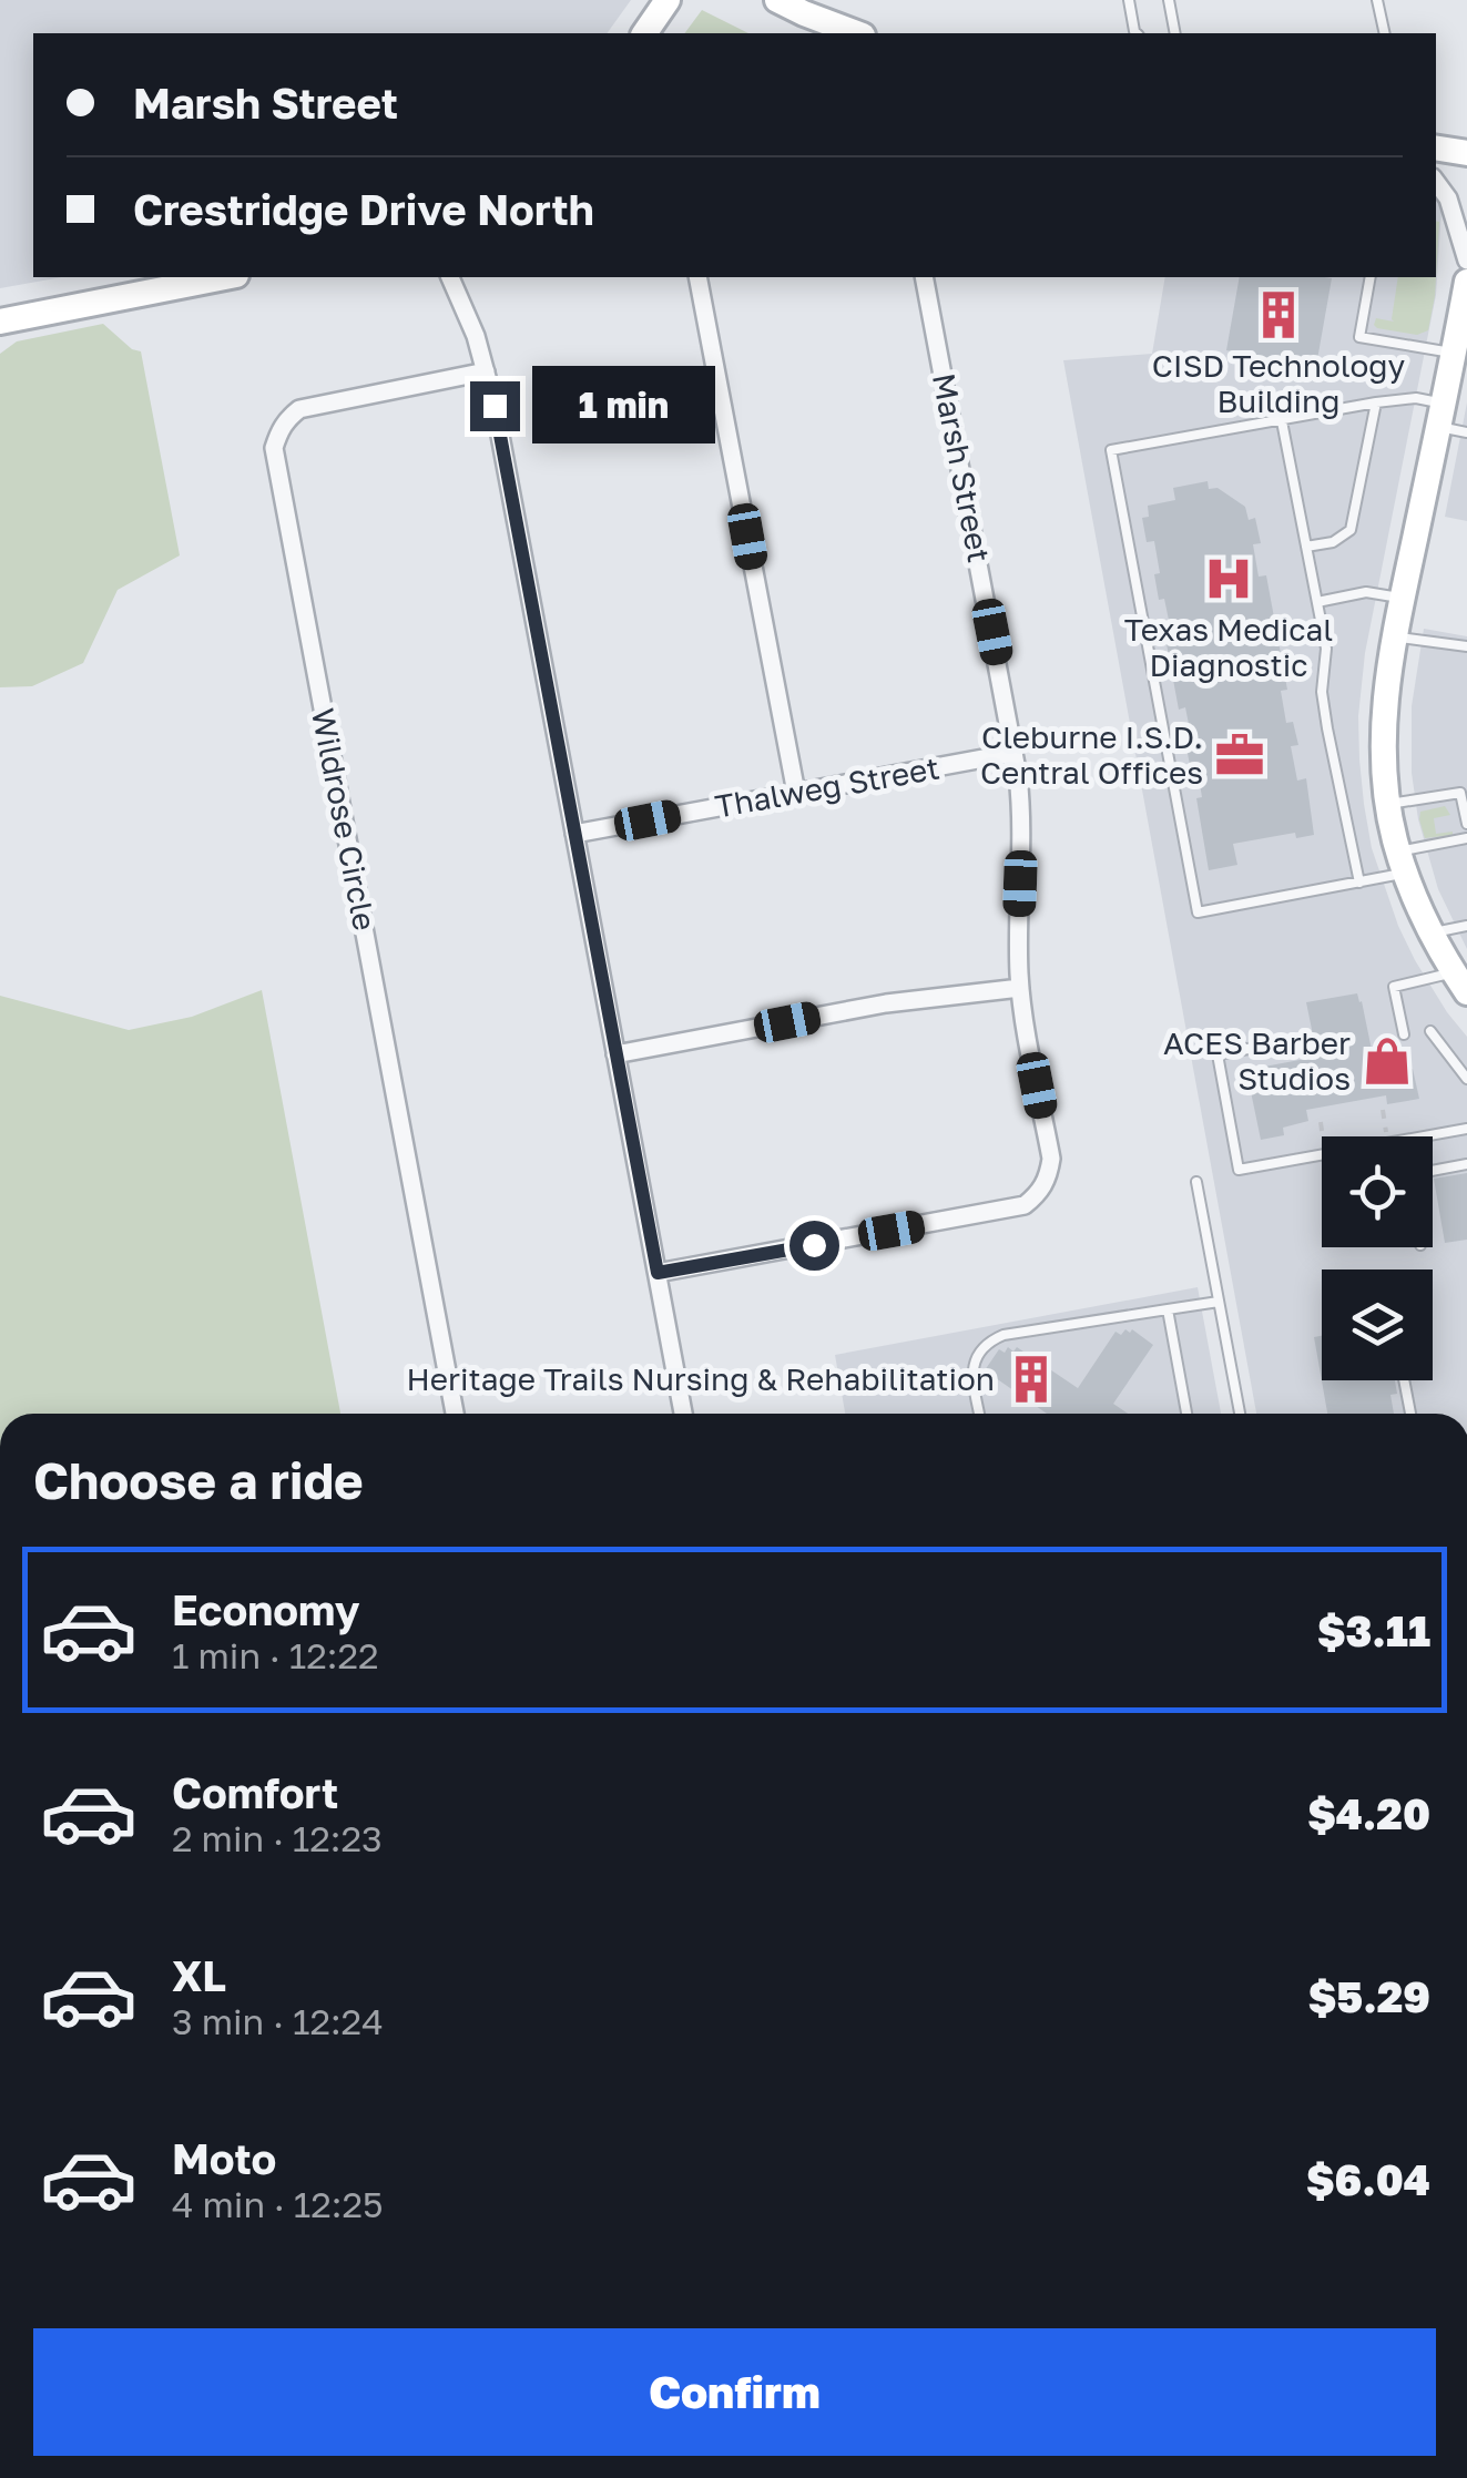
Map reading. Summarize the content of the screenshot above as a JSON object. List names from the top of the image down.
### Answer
{
  "streets": {
    "street": ["Marsh Street", "Thalweg Street", "Wildrose Circle"]
  },
  "crossings": [
    ["Marsh Street", "Thalweg Street"]
  ],
  "places": {
    "building": ["CISD Technology Building", "Heritage Trails Nursing & Rehabilitation"],
    "hospital": ["Texas Medical Diagnostic"],
    "office": ["Cleburne I.S.D. Central Offices"],
    "shop": ["ACES Barber Studios"]
  },
  "page": {
    "banner": ["Marsh Street", "Crestridge Drive North"],
    "bubble": "1 min",
    "heading": "Choose a ride",
    "list": [
      {
        "name": "Economy",
        "note": "1 min · 12:22",
        "value": "$3.11"
      },
      {
        "name": "Comfort",
        "note": "2 min · 12:23",
        "value": "$4.20"
      },
      {
        "name": "XL",
        "note": "3 min · 12:24",
        "value": "$5.29"
      },
      {
        "name": "Moto",
        "note": "4 min · 12:25",
        "value": "$6.04"
      }
    ],
    "buttons": "Confirm"
  }
}
